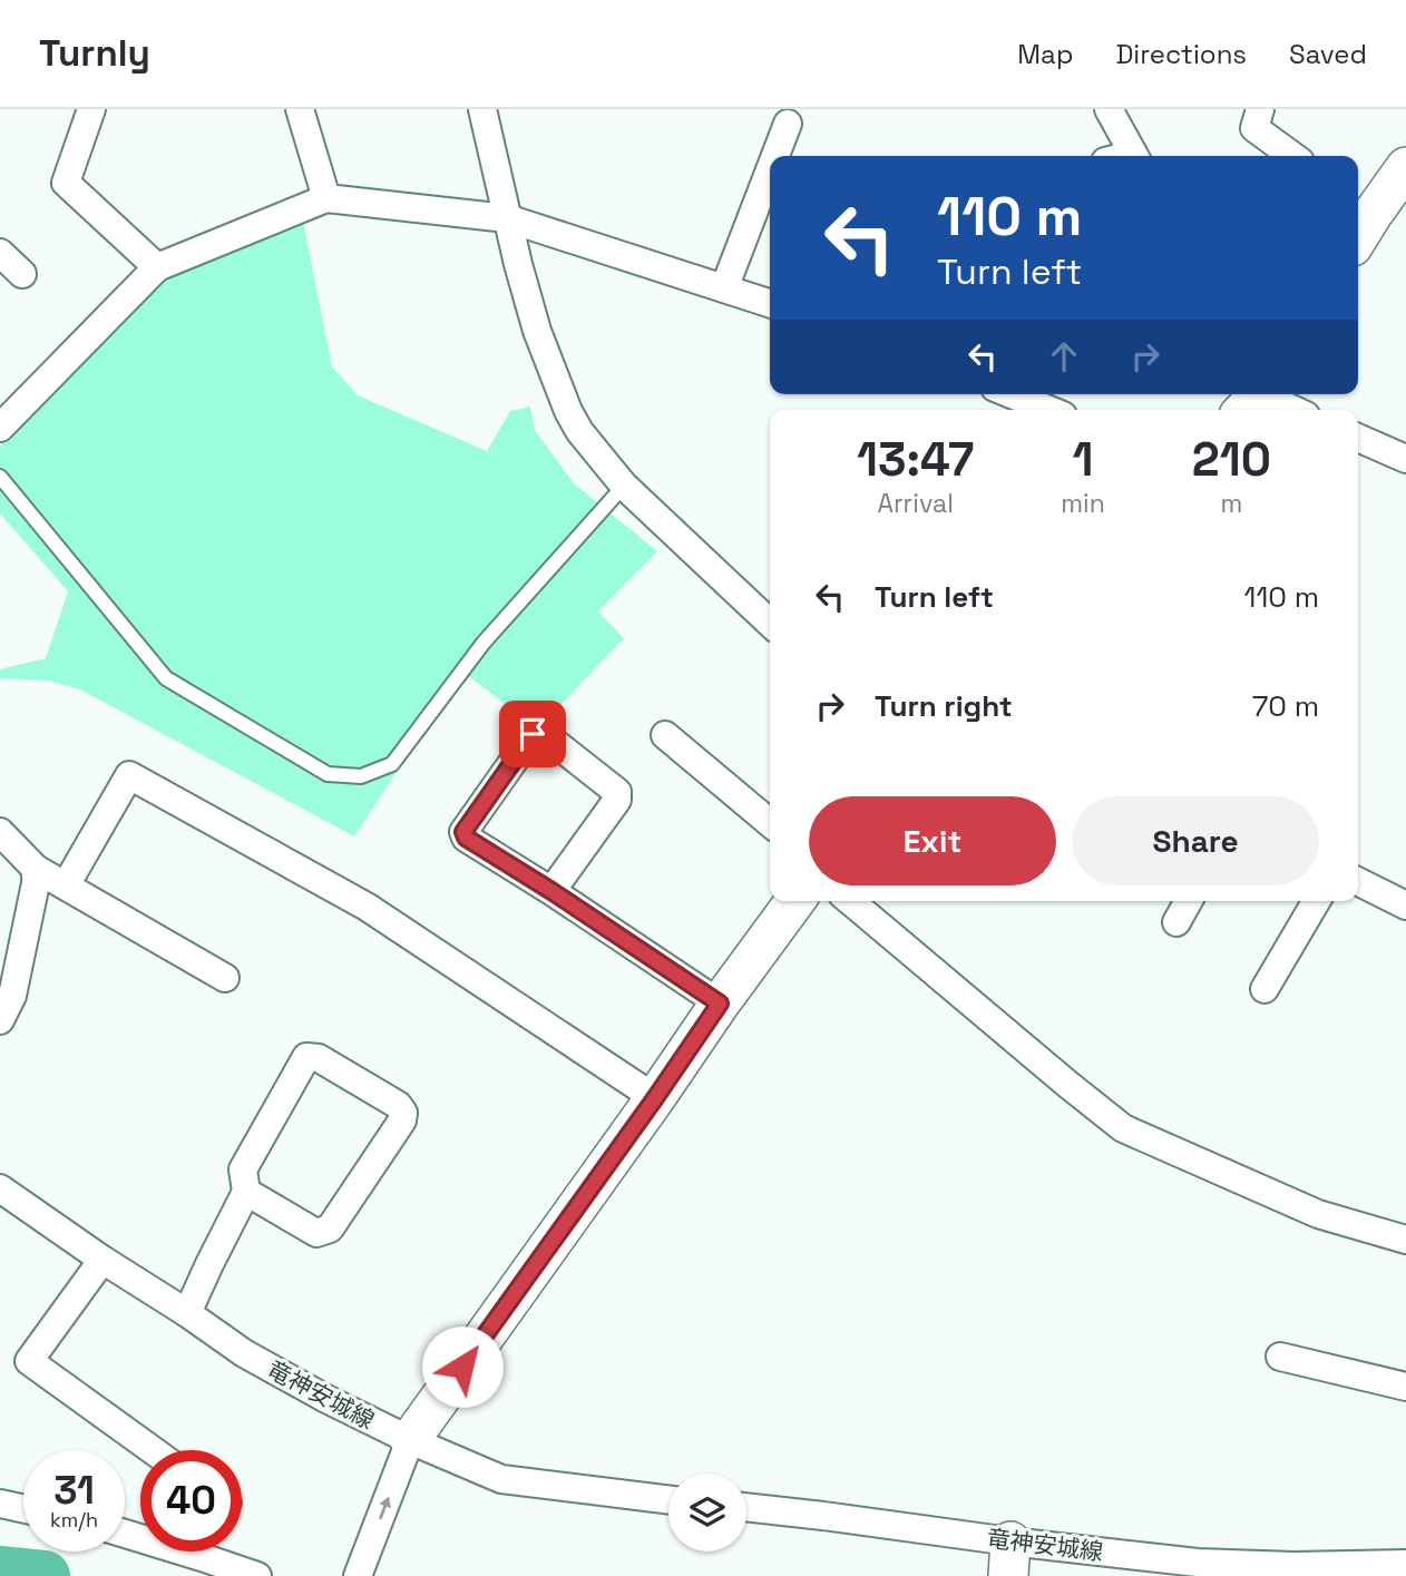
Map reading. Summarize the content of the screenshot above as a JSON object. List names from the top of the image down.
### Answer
{
  "streets": {
    "street": ["竜神安城線"]
  },
  "page": {
    "header": "Turnly",
    "nav": ["Map", "Directions", "Saved"],
    "turn": ["110 m", "Turn left"],
    "eta": [
      "13:47",
      "Arrival",
      "1",
      "min",
      "210",
      "m"
    ],
    "list": [
      {
        "name": "Turn left",
        "value": "110 m"
      },
      {
        "name": "Turn right",
        "value": "70 m"
      }
    ],
    "buttons": ["Exit", "Share"],
    "speed": "31 km/h",
    "limit": "40"
  }
}
